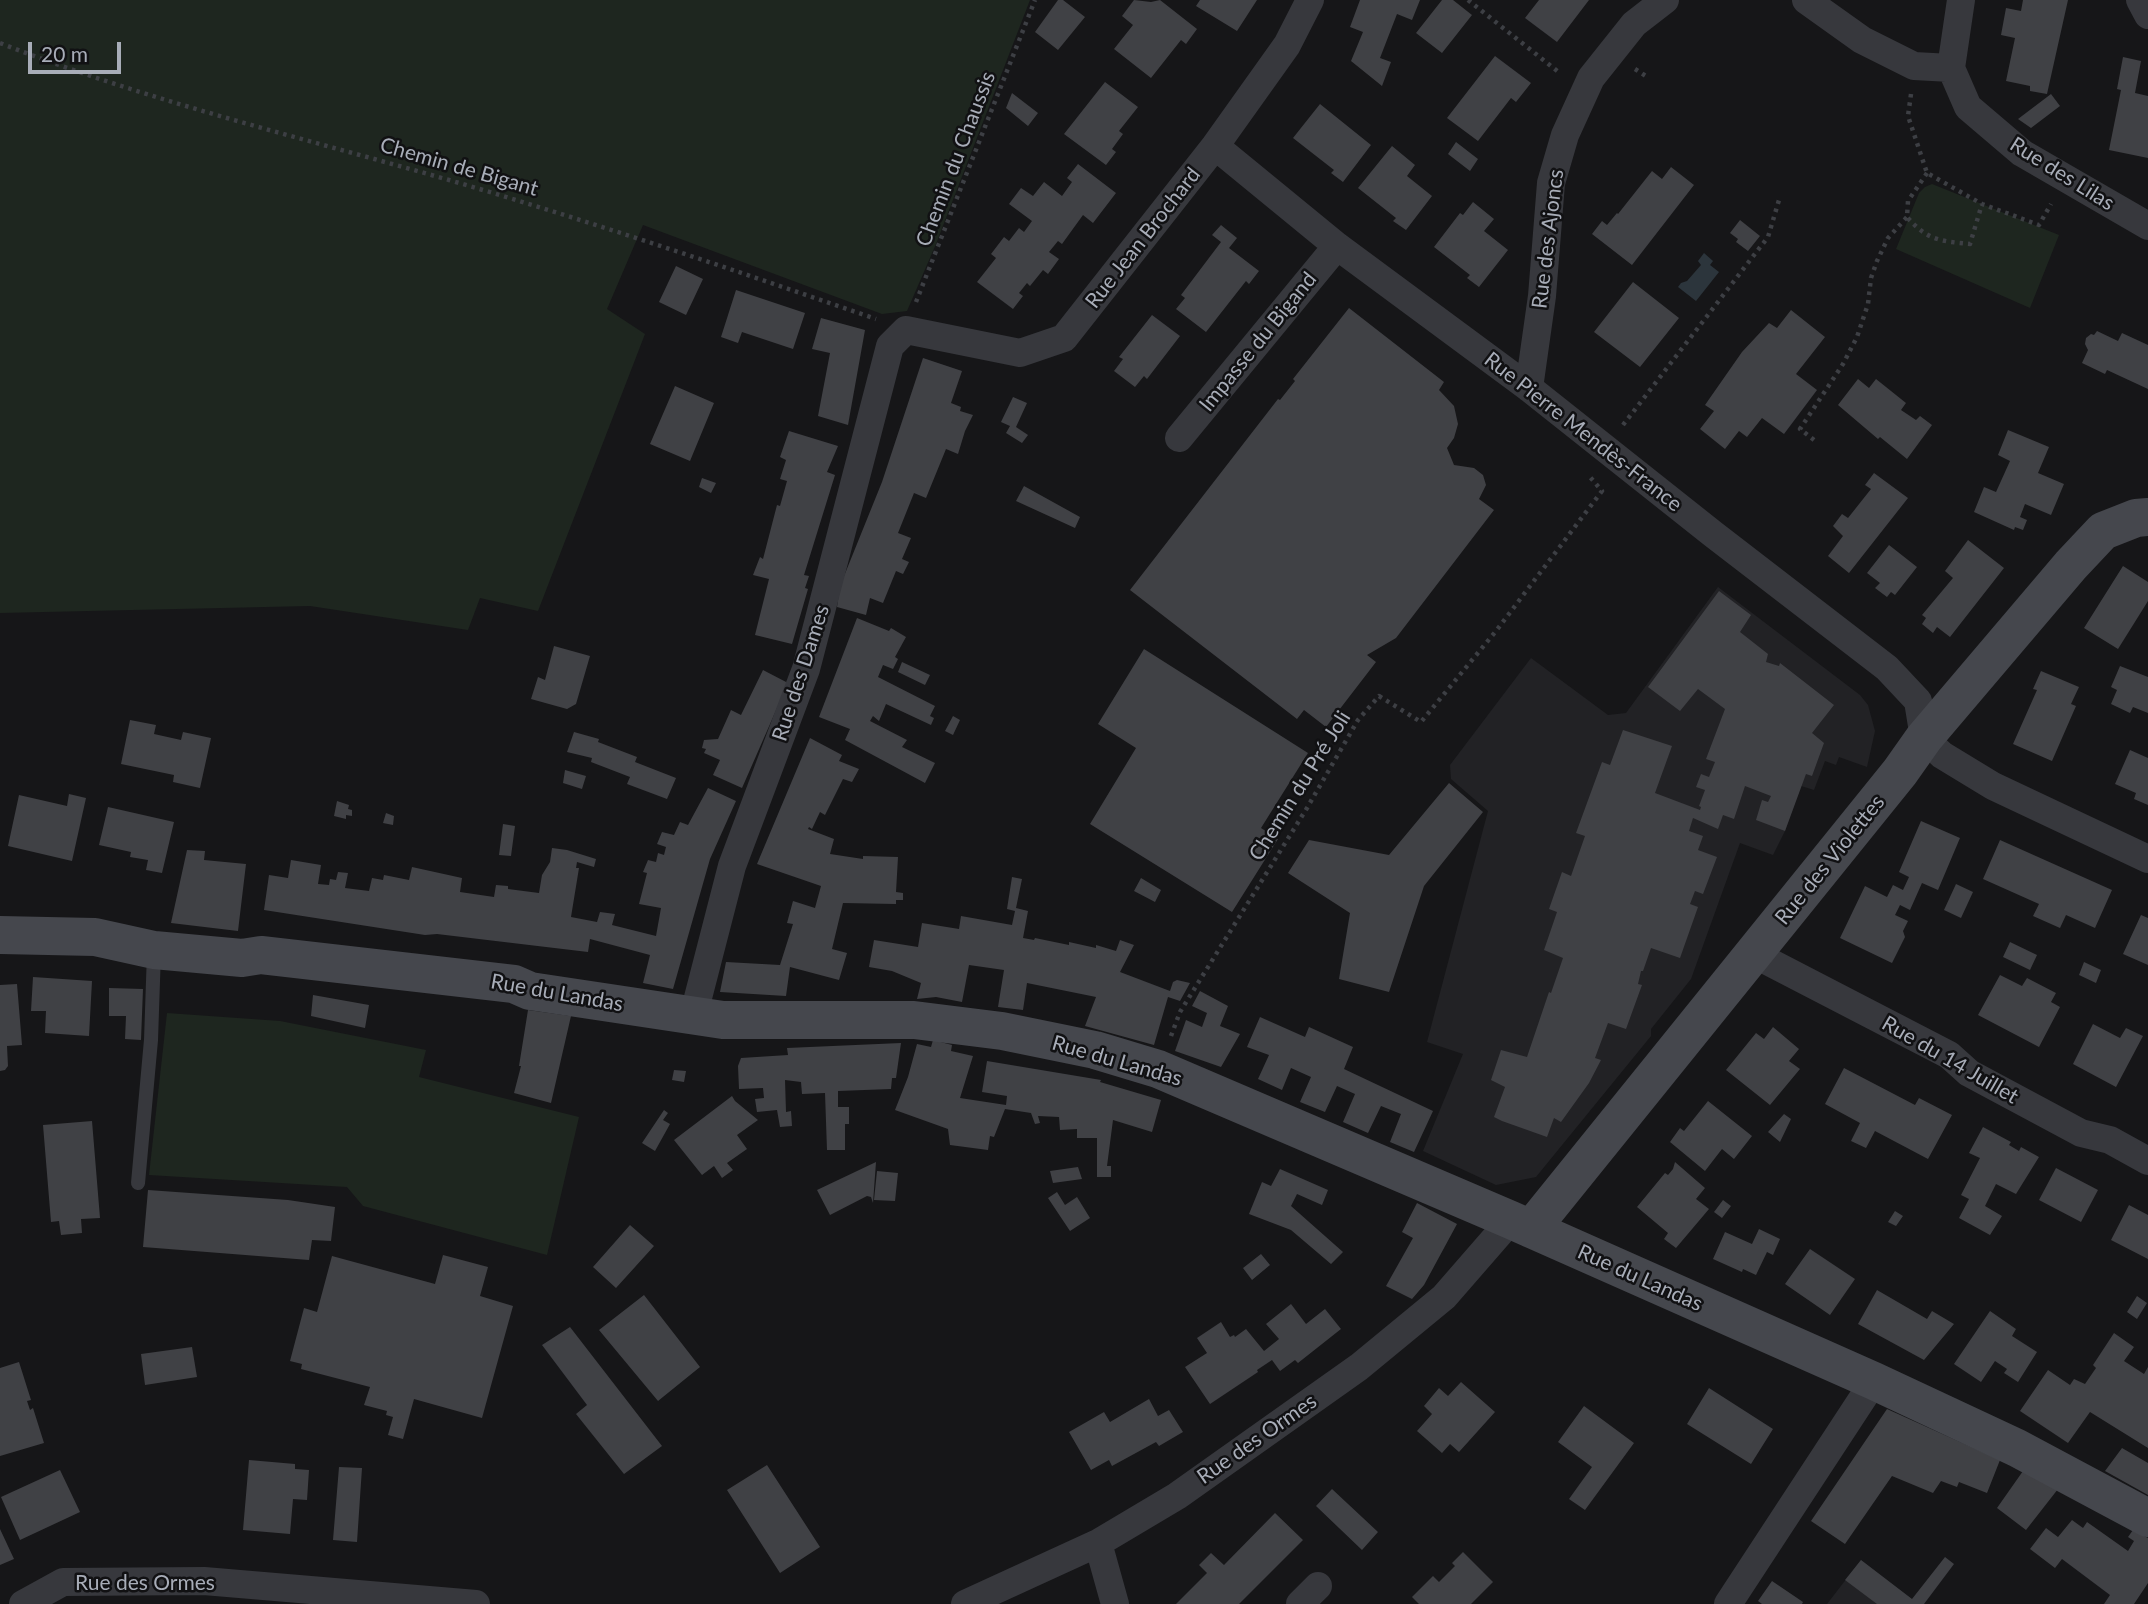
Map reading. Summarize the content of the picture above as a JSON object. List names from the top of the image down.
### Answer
{
  "streets": {
    "street": [
      "Rue des Lilas",
      "Rue Jean Brochard",
      "Rue des Ajoncs",
      "Impasse du Bigand",
      "Rue Pierre Mendès-France",
      "Rue des Dames",
      "Rue des Violettes",
      "Rue du Landas",
      "Rue du 14 Juillet",
      "Rue des Ormes"
    ],
    "path": ["Chemin du Chaussis", "Chemin de Bigant", "Chemin du Pré Joli"]
  },
  "crossings": [
    ["Chemin du Chaussis", "Chemin de Bigant"],
    ["Chemin du Chaussis", "Rue Jean Brochard"],
    ["Chemin du Chaussis", "Rue des Dames"],
    ["Chemin de Bigant", "Rue Jean Brochard"],
    ["Chemin de Bigant", "Rue des Dames"],
    ["Rue Jean Brochard", "Rue Pierre Mendès-France"],
    ["Rue Jean Brochard", "Rue des Dames"],
    ["Rue des Ajoncs", "Rue Pierre Mendès-France"],
    ["Impasse du Bigand", "Rue Pierre Mendès-France"],
    ["Rue Pierre Mendès-France", "Chemin du Pré Joli"],
    ["Rue Pierre Mendès-France", "Rue des Violettes"],
    ["Rue des Dames", "Rue du Landas"],
    ["Chemin du Pré Joli", "Rue du Landas"],
    ["Rue des Violettes", "Rue du Landas"],
    ["Rue des Violettes", "Rue du 14 Juillet"],
    ["Rue des Violettes", "Rue des Ormes"],
    ["Rue du Landas", "Rue des Ormes"]
  ],
  "scale_bar": "20 m"
}
